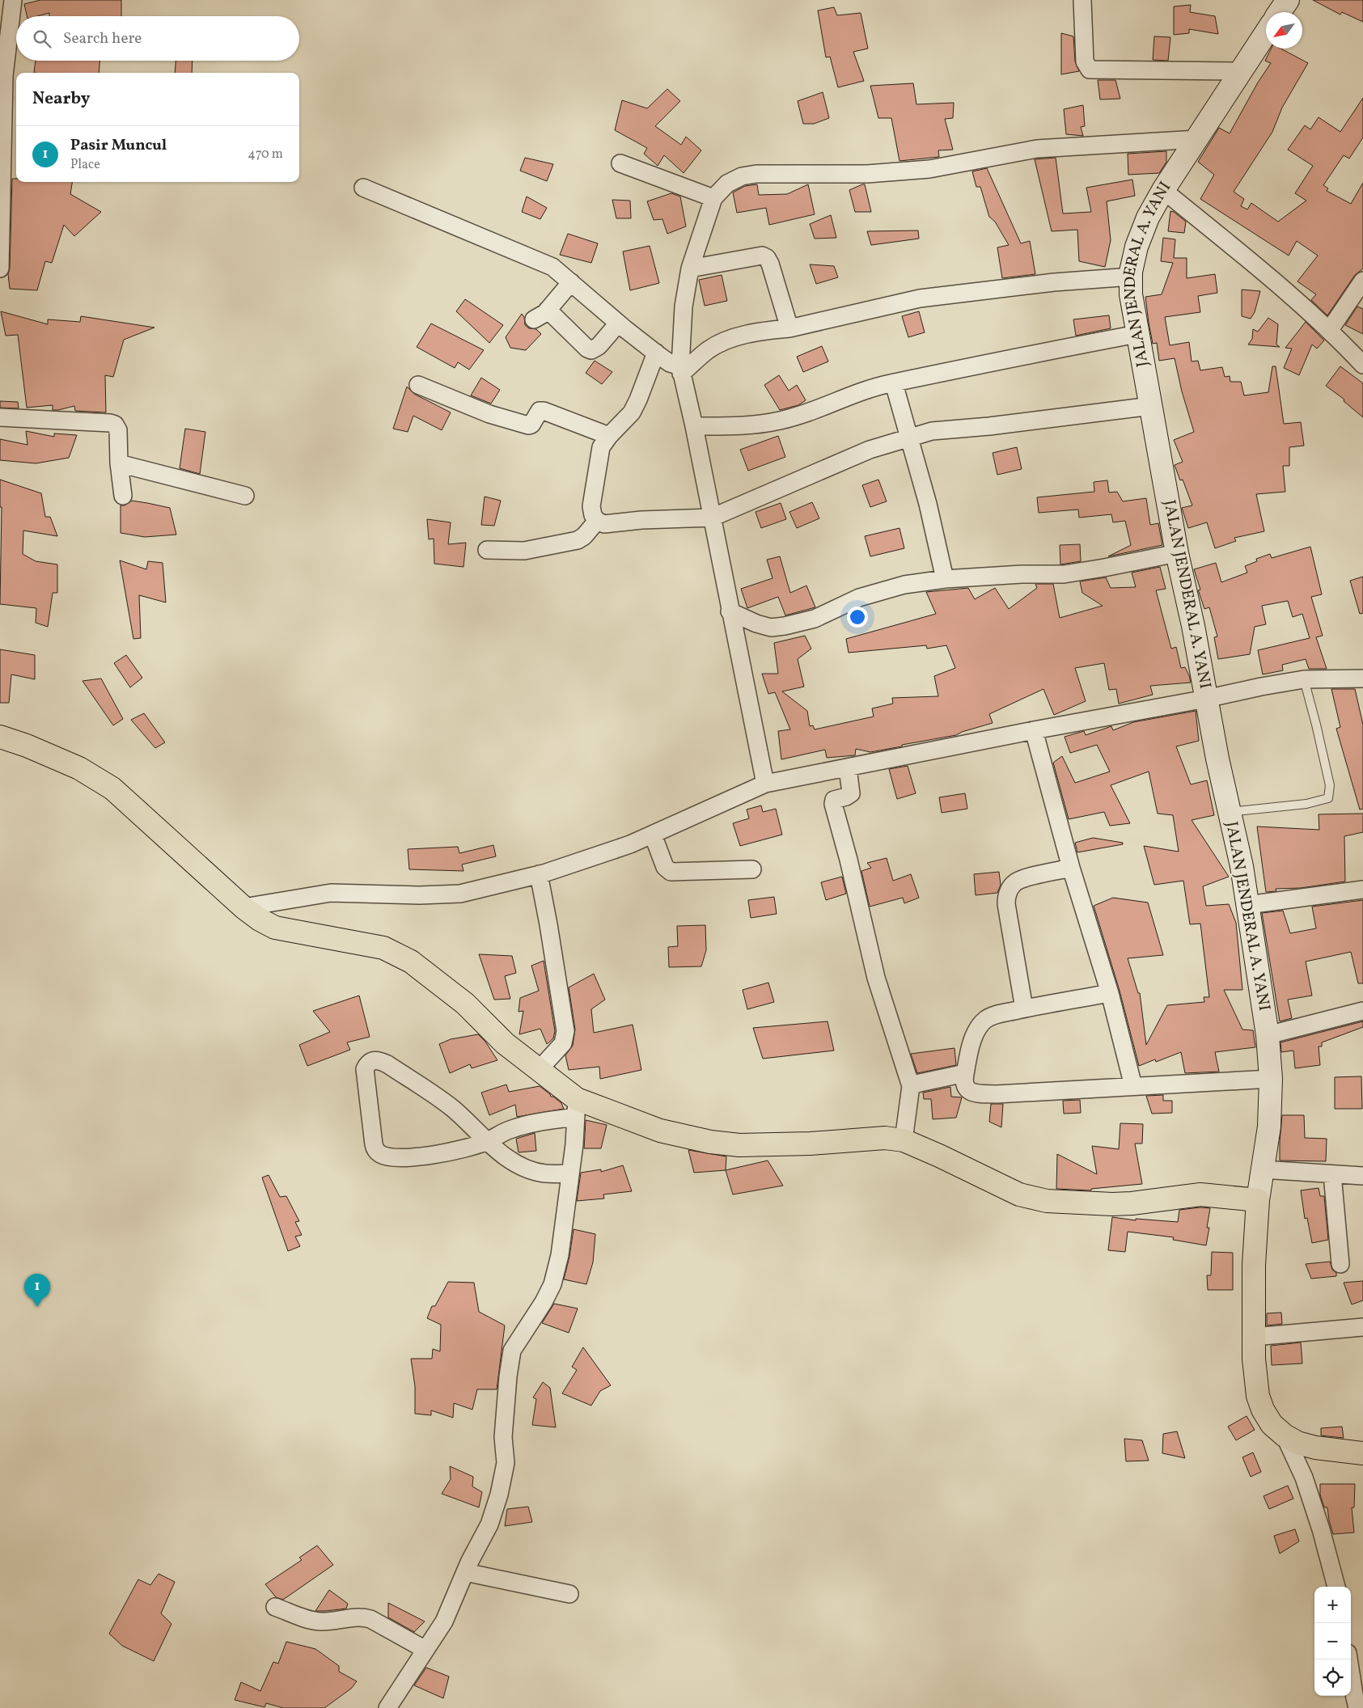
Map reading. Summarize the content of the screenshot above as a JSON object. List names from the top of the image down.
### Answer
{
  "streets": {
    "main road": ["JALAN JENDERAL A. YANI"]
  },
  "north": "bottom left",
  "page": {
    "search": "Search here",
    "heading": "Nearby",
    "list": [
      {
        "mark": "1",
        "name": "Pasir Muncul",
        "note": "Place",
        "value": "470 m"
      }
    ],
    "pins": "1",
    "map_buttons": ["+", "−"]
  }
}
